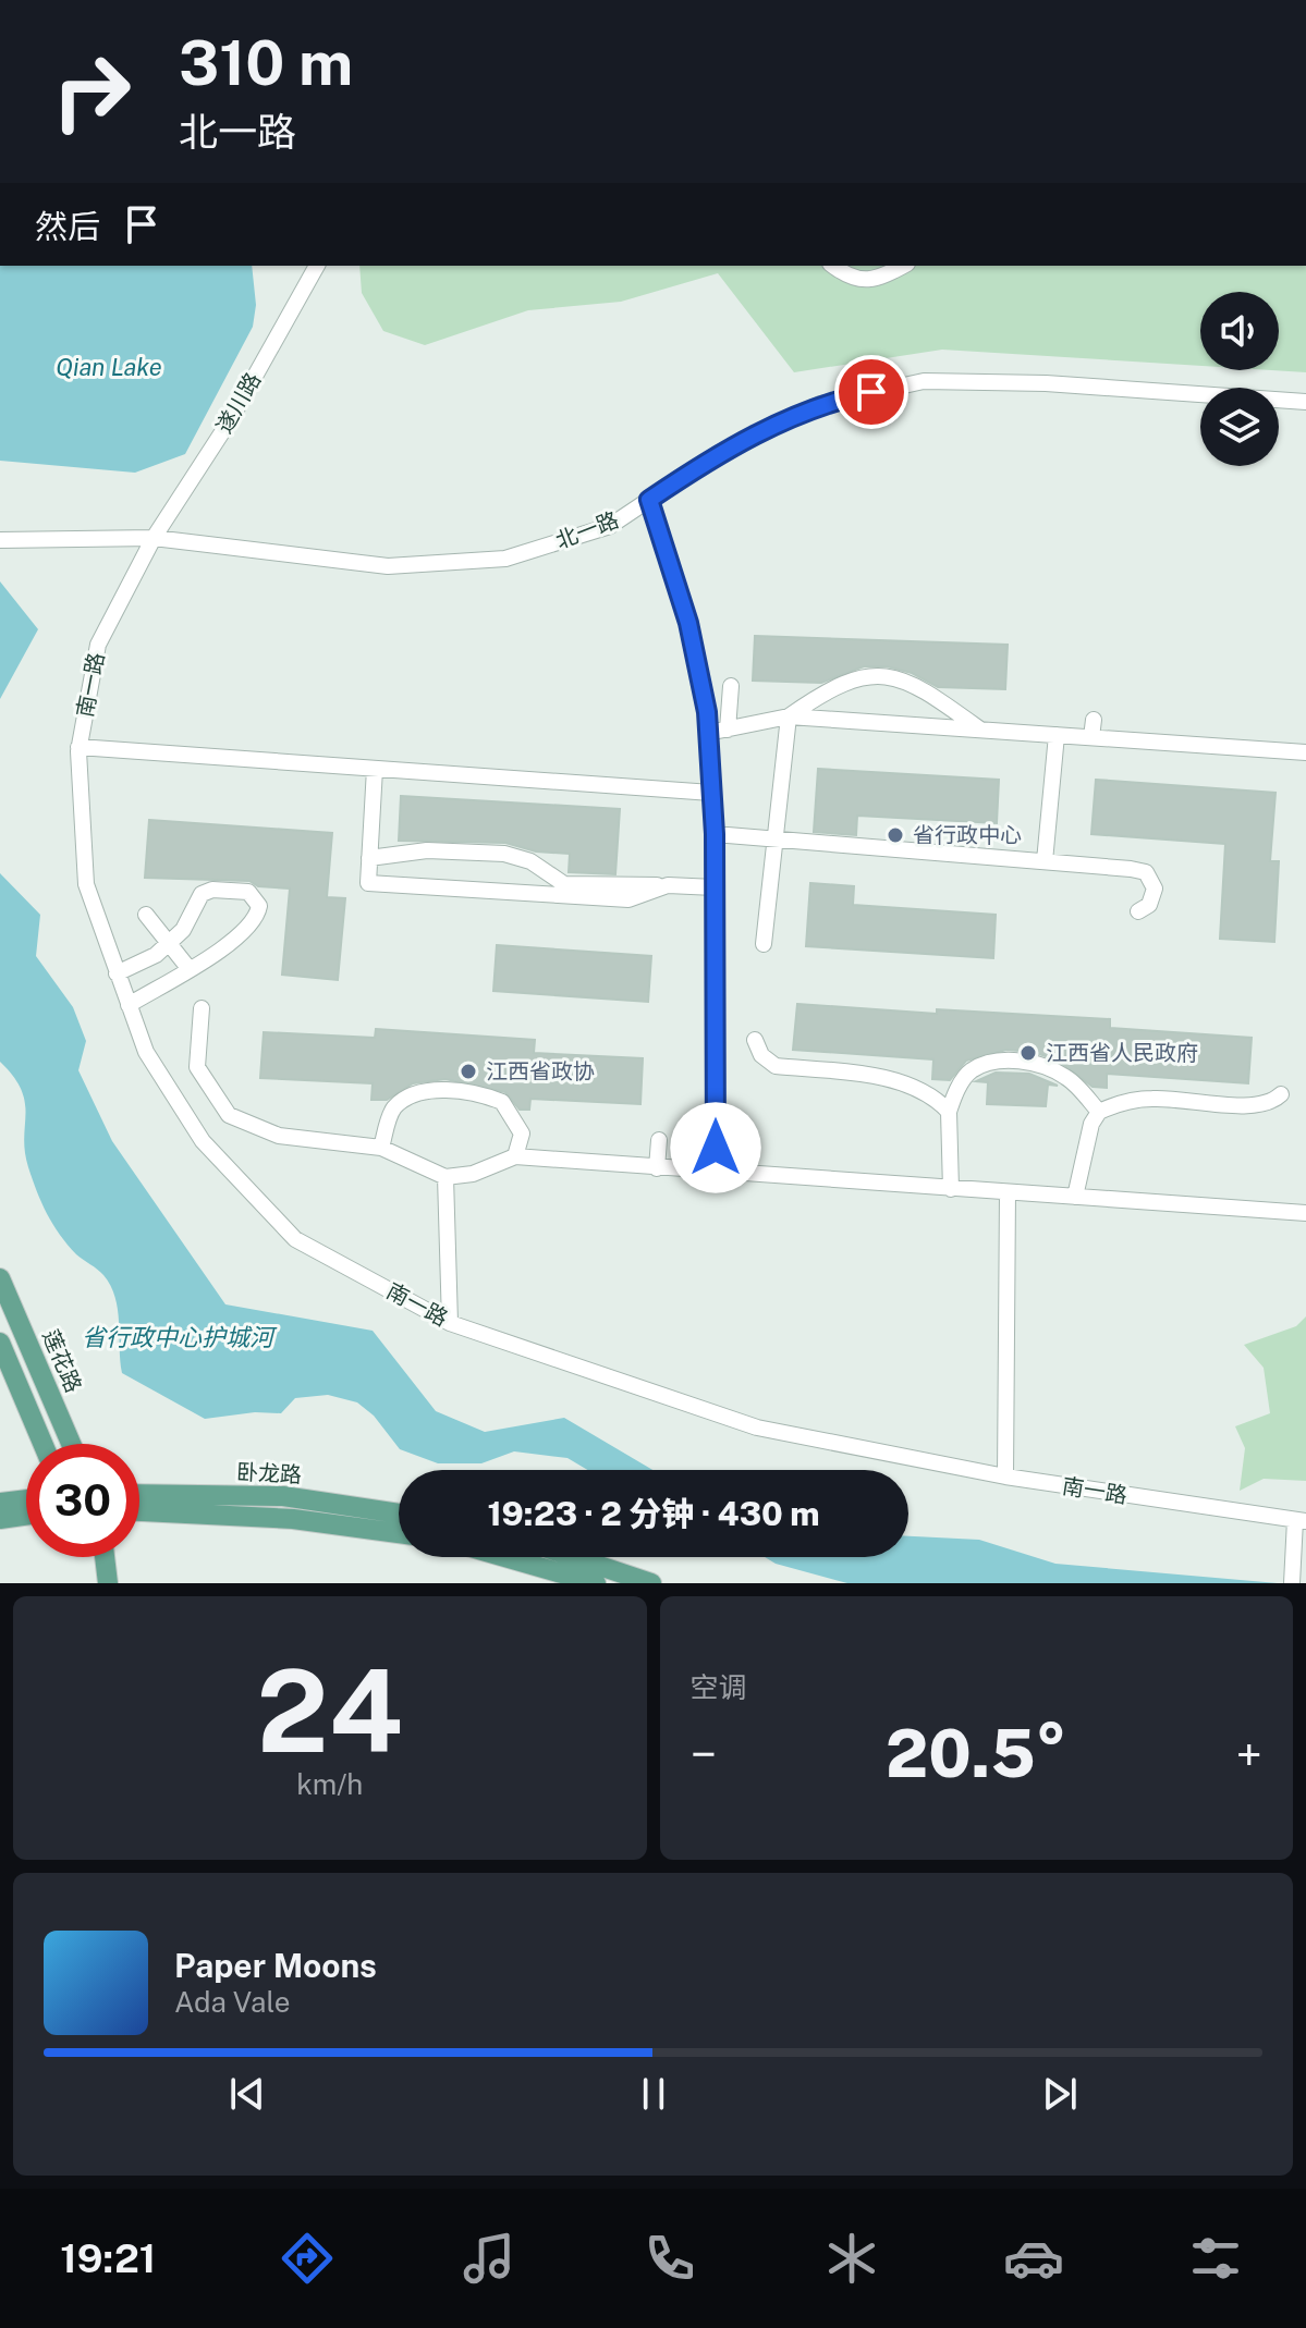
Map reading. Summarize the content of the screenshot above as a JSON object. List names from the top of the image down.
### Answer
{
  "streets": {
    "main road": ["莲花路", "卧龙路"],
    "street": ["遂川路", "北一路", "南一路"]
  },
  "crossings": [
    ["遂川路", "北一路"],
    ["遂川路", "南一路"],
    ["北一路", "南一路"]
  ],
  "water": ["Qian Lake", "省行政中心护城河"],
  "places": ["省行政中心", "江西省人民政府", "江西省政协"],
  "page": {
    "turn": ["310 m", "北一路"],
    "then": "然后",
    "limit": "30",
    "trip": "19:23 · 2 分钟 · 430 m",
    "tile": [
      ["24", "km/h"],
      "空调"
    ],
    "heat": ["−", "20.5°", "+"],
    "song": ["Paper Moons", "Ada Vale"],
    "tabs": "19:21"
  }
}
